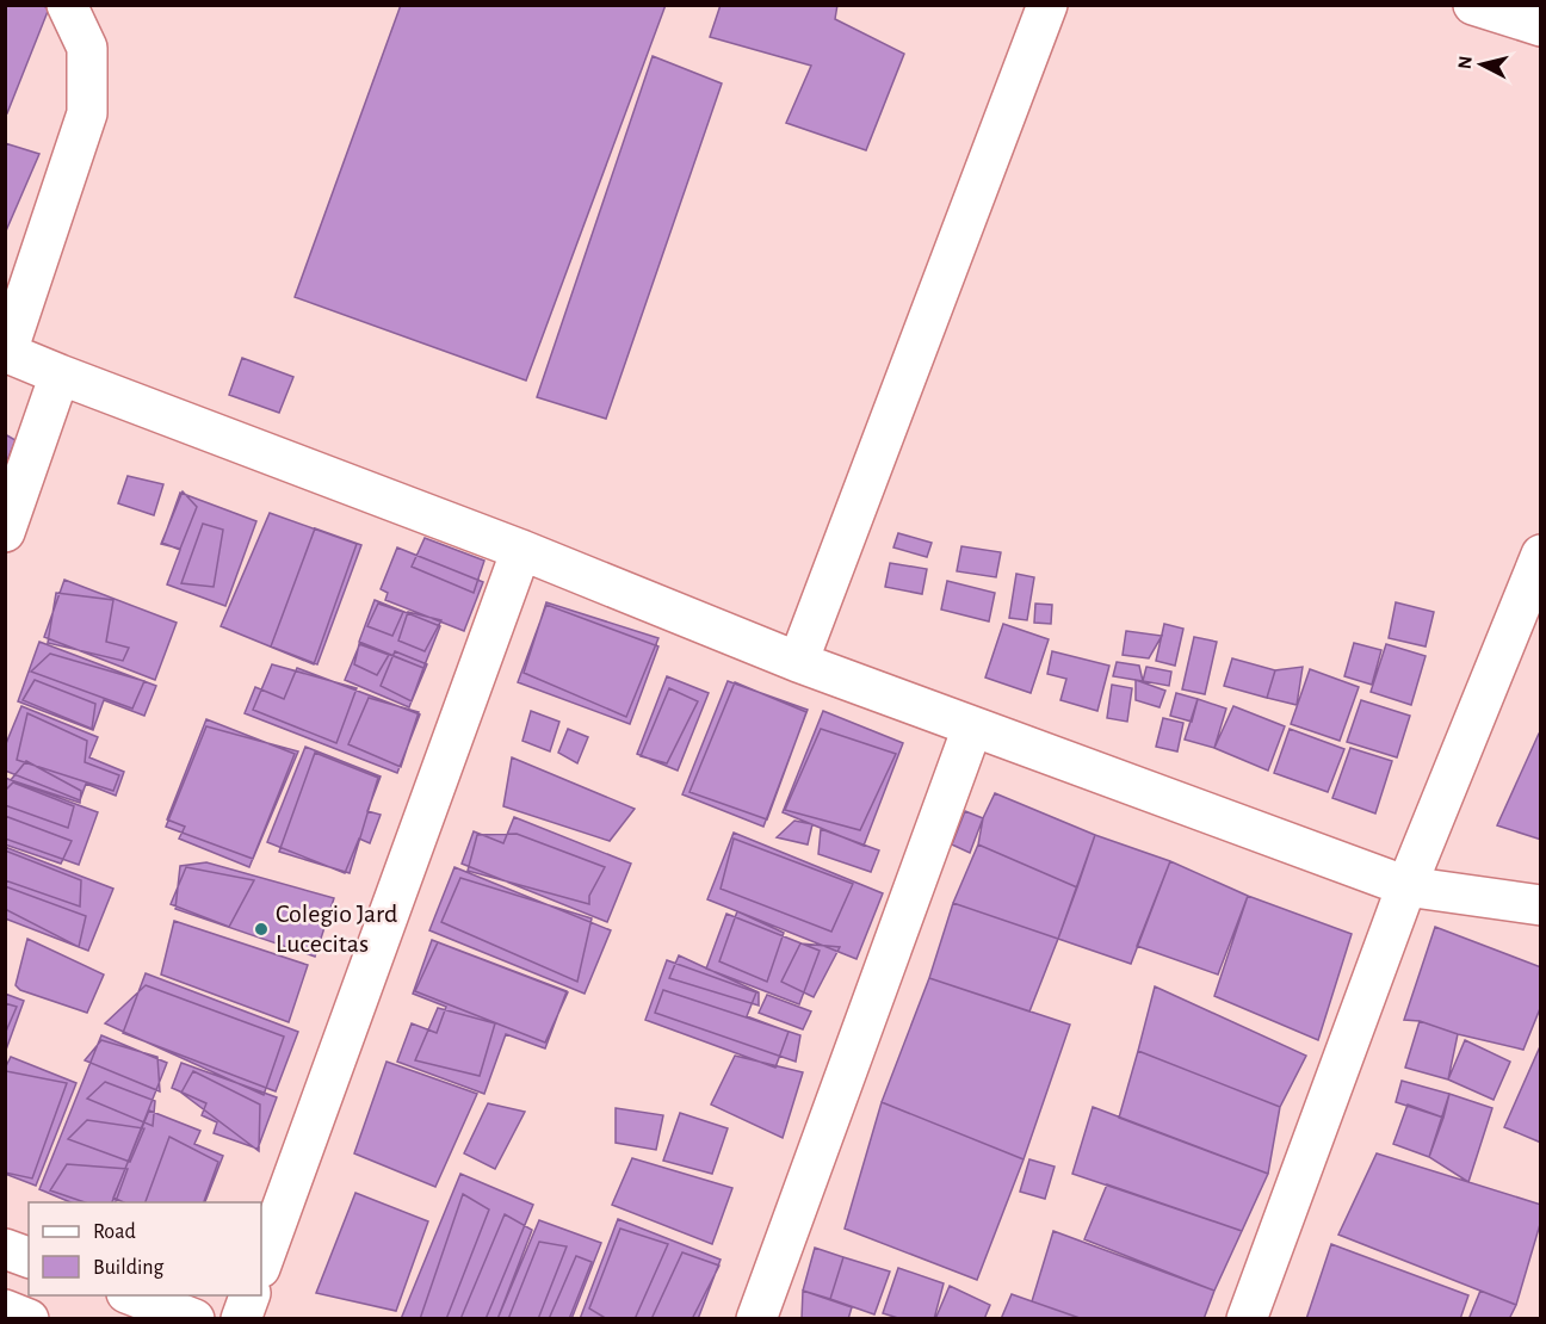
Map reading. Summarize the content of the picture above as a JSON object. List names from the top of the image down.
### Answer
{
  "places": ["Colegio Jard Lucecitas"],
  "legend": ["Road", "Building"],
  "north": "left"
}
